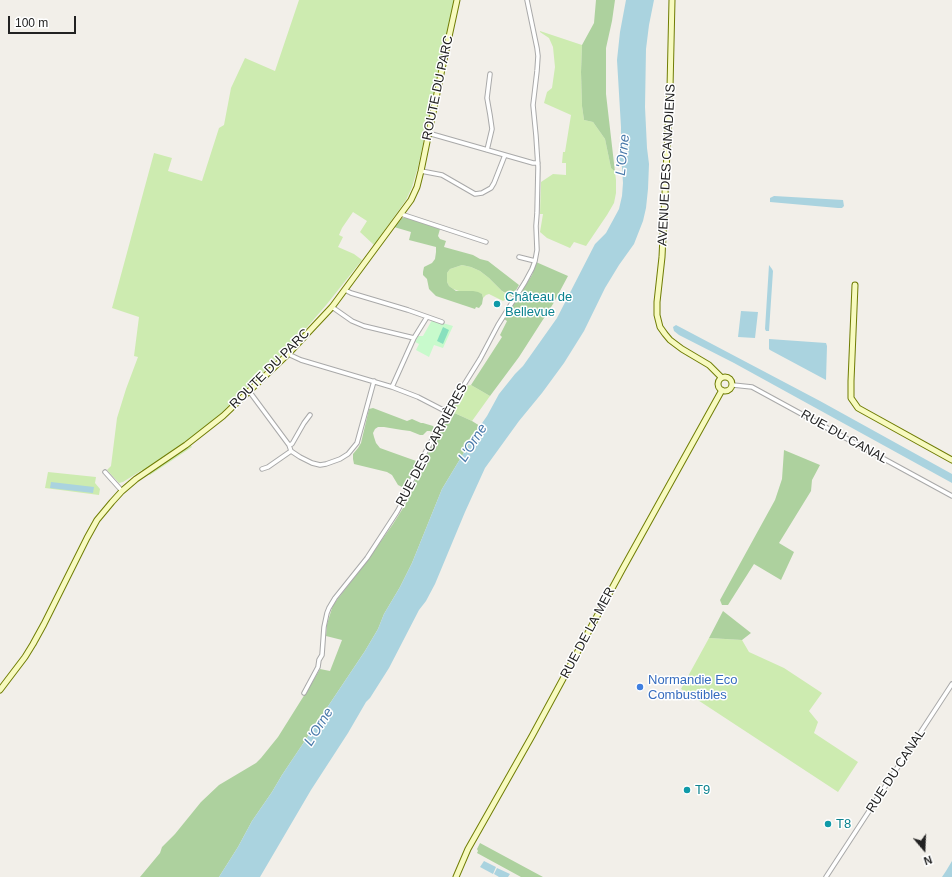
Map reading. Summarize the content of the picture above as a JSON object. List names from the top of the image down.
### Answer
{
  "streets": {
    "street": [
      "ROUTE DU PARC",
      "AVENUE DES CANADIENS",
      "RUE DU CANAL",
      "RUE DES CARRIÈRES",
      "RUE DE LA MER"
    ]
  },
  "crossings": [
    ["AVENUE DES CANADIENS", "RUE DU CANAL"],
    ["AVENUE DES CANADIENS", "RUE DE LA MER"],
    ["RUE DU CANAL", "RUE DE LA MER"]
  ],
  "water": ["L'Orne"],
  "places": [
    "Château de Bellevue",
    "Normandie Eco Combustibles",
    "T9",
    "T8"
  ],
  "scale_bar": "100 m",
  "north": "bottom"
}
